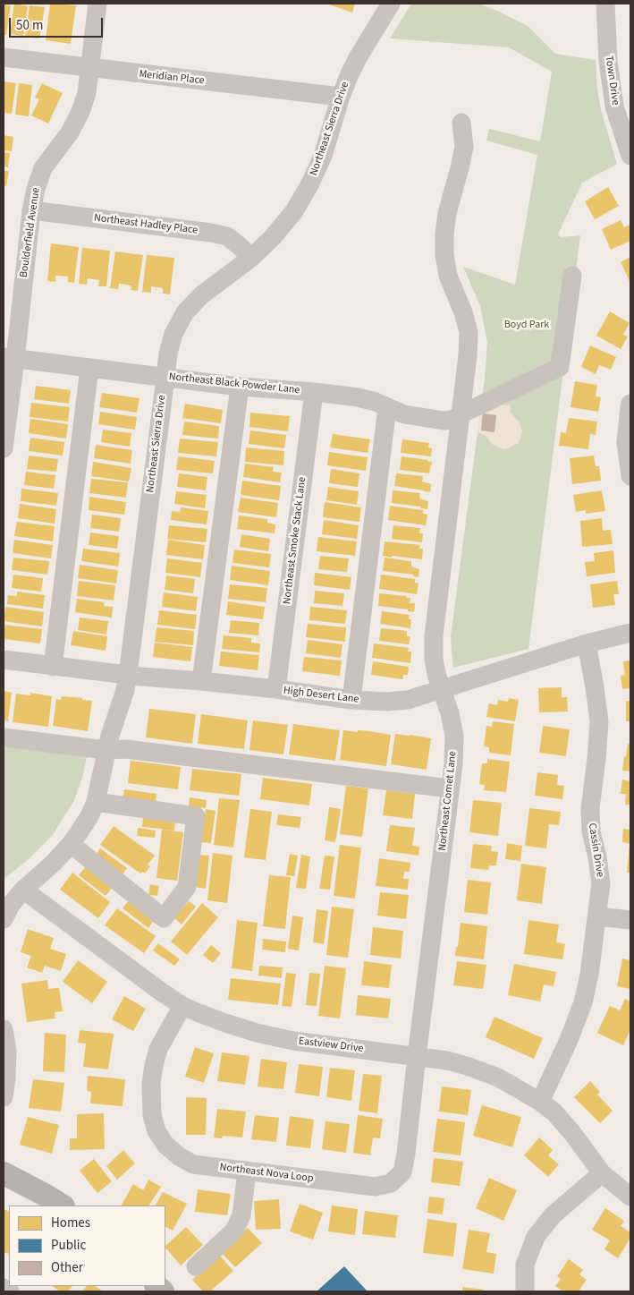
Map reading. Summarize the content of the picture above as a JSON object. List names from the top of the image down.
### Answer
{
  "streets": {
    "street": [
      "Meridian Place",
      "Town Drive",
      "Northeast Sierra Drive",
      "Northeast Hadley Place",
      "Boulderfield Avenue",
      "Northeast Black Powder Lane",
      "Northeast Smoke Stack Lane",
      "High Desert Lane",
      "Northeast Comet Lane",
      "Cassin Drive",
      "Eastview Drive",
      "Northeast Nova Loop"
    ]
  },
  "crossings": [
    ["Meridian Place", "Northeast Sierra Drive"],
    ["Meridian Place", "Boulderfield Avenue"],
    ["Northeast Sierra Drive", "Northeast Hadley Place"],
    ["Northeast Sierra Drive", "Northeast Black Powder Lane"],
    ["Northeast Sierra Drive", "High Desert Lane"],
    ["Northeast Sierra Drive", "Eastview Drive"],
    ["Northeast Hadley Place", "Boulderfield Avenue"],
    ["Boulderfield Avenue", "Northeast Black Powder Lane"],
    ["Northeast Black Powder Lane", "Northeast Smoke Stack Lane"],
    ["Northeast Black Powder Lane", "Northeast Comet Lane"],
    ["Northeast Smoke Stack Lane", "High Desert Lane"],
    ["High Desert Lane", "Northeast Comet Lane"],
    ["High Desert Lane", "Cassin Drive"],
    ["Northeast Comet Lane", "Eastview Drive"],
    ["Northeast Comet Lane", "Northeast Nova Loop"],
    ["Cassin Drive", "Eastview Drive"],
    ["Eastview Drive", "Northeast Nova Loop"]
  ],
  "parks": ["Boyd Park"],
  "legend": ["Homes", "Public", "Other"],
  "scale_bar": "50 m"
}
